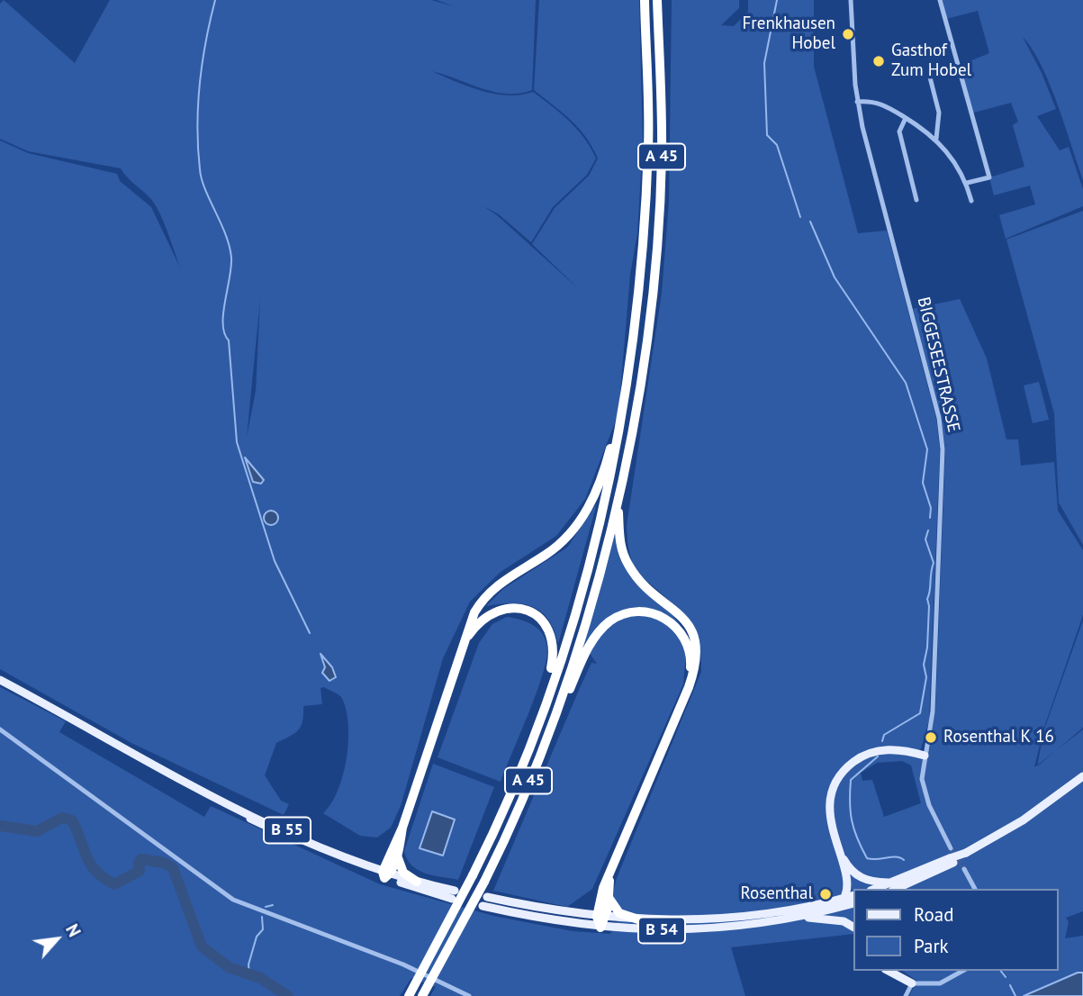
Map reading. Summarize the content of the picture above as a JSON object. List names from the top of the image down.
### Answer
{
  "streets": {
    "highway": ["A 45"],
    "main road": ["B 55", "B 54"],
    "street": ["BIGGESEESTRASSE"]
  },
  "places": [
    "Frenkhausen Hobel",
    "Gasthof Zum Hobel",
    "Rosenthal K 16",
    "Rosenthal"
  ],
  "legend": ["Road", "Park"],
  "north": "top right"
}
